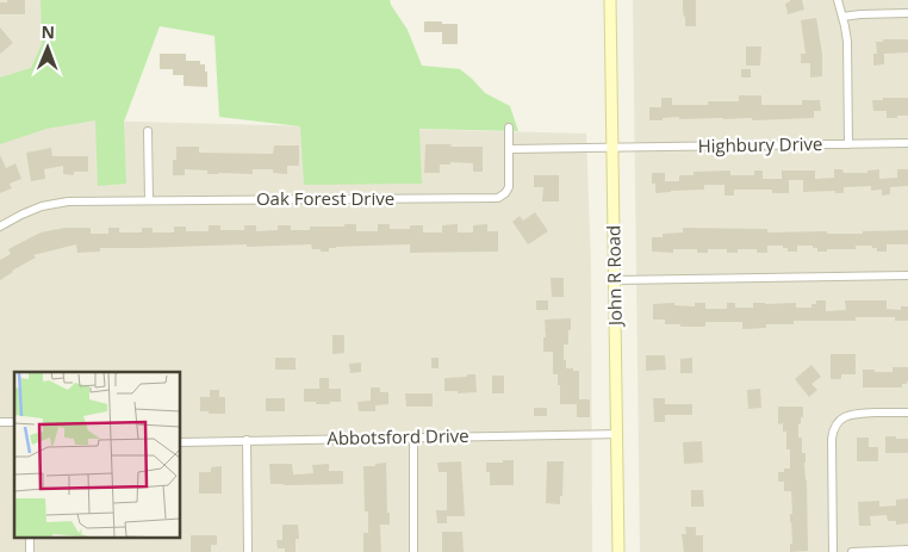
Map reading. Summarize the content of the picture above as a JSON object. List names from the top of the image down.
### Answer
{
  "streets": {
    "main road": ["John R Road"],
    "street": ["Highbury Drive", "Oak Forest Drive", "Abbotsford Drive"]
  },
  "crossings": [
    ["Highbury Drive", "John R Road"],
    ["John R Road", "Abbotsford Drive"]
  ],
  "north": "top"
}
